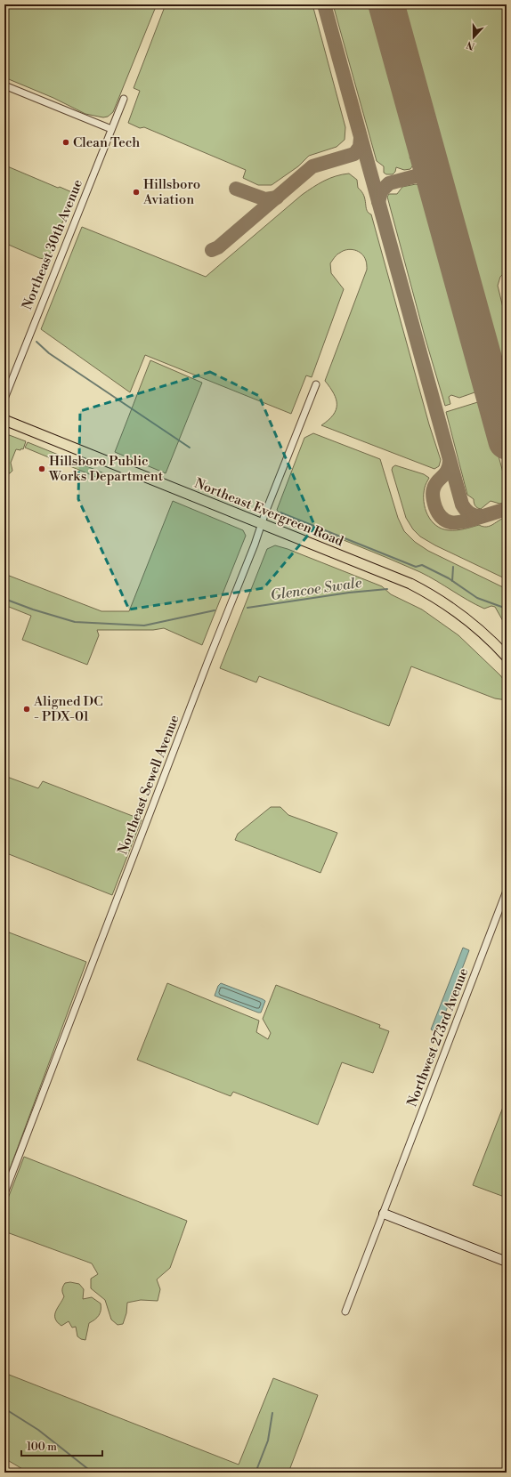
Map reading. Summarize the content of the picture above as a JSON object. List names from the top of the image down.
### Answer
{
  "streets": {
    "main road": ["Northeast Evergreen Road"],
    "street": ["Northeast 30th Avenue", "Northeast Sewell Avenue", "Northwest 273rd Avenue"]
  },
  "crossings": [
    ["Northeast Evergreen Road", "Northeast Sewell Avenue"]
  ],
  "water": ["Glencoe Swale"],
  "places": [
    "Clean Tech",
    "Hillsboro Aviation",
    "Hillsboro Public Works Department",
    "Aligned DC - PDX-01"
  ],
  "scale_bar": "100 m",
  "north": "bottom"
}
